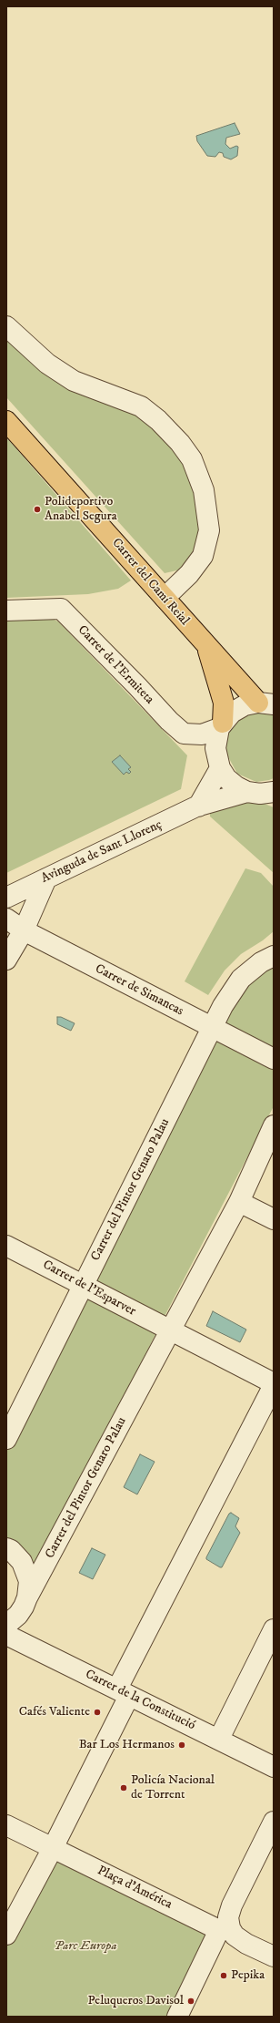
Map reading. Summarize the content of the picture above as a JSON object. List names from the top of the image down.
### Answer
{
  "streets": {
    "main road": ["Carrer del Camí Reial"],
    "street": [
      "Carrer de l'Ermiteta",
      "Avinguda de Sant Llorenç",
      "Carrer de Simancas",
      "Carrer del Pintor Genaro Palau",
      "Carrer de l'Esparver",
      "Carrer de la Constitució",
      "Plaça d'América"
    ]
  },
  "crossings": [
    ["Carrer del Camí Reial", "Carrer de l'Ermiteta"],
    ["Carrer de Simancas", "Carrer del Pintor Genaro Palau"],
    ["Carrer del Pintor Genaro Palau", "Carrer de l'Esparver"]
  ],
  "parks": ["Parc Europa"],
  "places": [
    "Polideportivo Anabel Segura",
    "Cafés Valiente",
    "Bar Los Hermanos",
    "Policía Nacional de Torrent",
    "Pepika",
    "Peluqueros Davisol"
  ]
}
